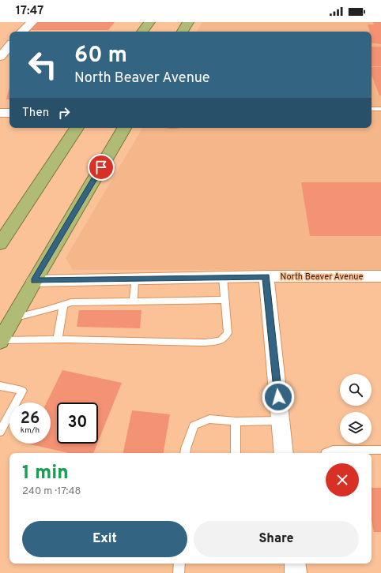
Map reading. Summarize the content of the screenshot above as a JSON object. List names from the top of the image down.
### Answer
{
  "streets": {
    "street": ["North Beaver Avenue"]
  },
  "page": {
    "status": "17:47",
    "turn": ["60 m", "North Beaver Avenue"],
    "then": "Then",
    "speed": "26 km/h",
    "limit": "30",
    "heading": ["1 min", "240 m · 17:48"],
    "buttons": ["Exit", "Share"]
  }
}
